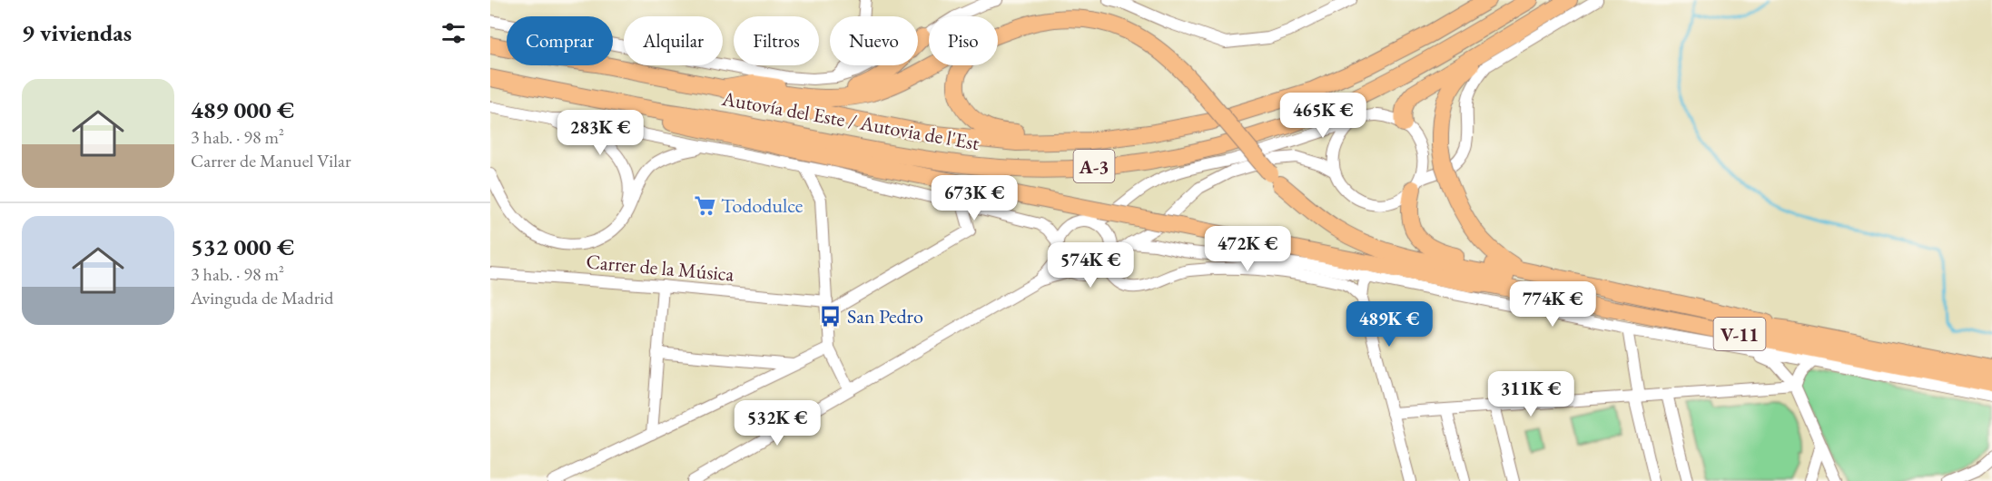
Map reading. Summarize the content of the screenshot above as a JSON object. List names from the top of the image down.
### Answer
{
  "streets": {
    "highway": ["Autovía del Este / Autovia de l'Est", "A-3", "V-11"],
    "street": ["Carrer de la Música"]
  },
  "places": {
    "supermarket": ["Tododulce"],
    "bus stop": ["San Pedro"]
  },
  "page": {
    "heading": "9 viviendas",
    "chip": [
      "Comprar",
      "Alquilar",
      "Filtros",
      "Nuevo",
      "Piso"
    ],
    "list": [
      {
        "name": "489 000 €",
        "note": "3 hab. · 98 m² · Carrer de Manuel Vilar"
      },
      {
        "name": "532 000 €",
        "note": "3 hab. · 98 m² · Avinguda de Madrid"
      }
    ],
    "price": [
      "465K €",
      "283K €",
      "673K €",
      "472K €",
      "574K €",
      "774K €",
      "489K €",
      "311K €",
      "532K €"
    ]
  }
}
